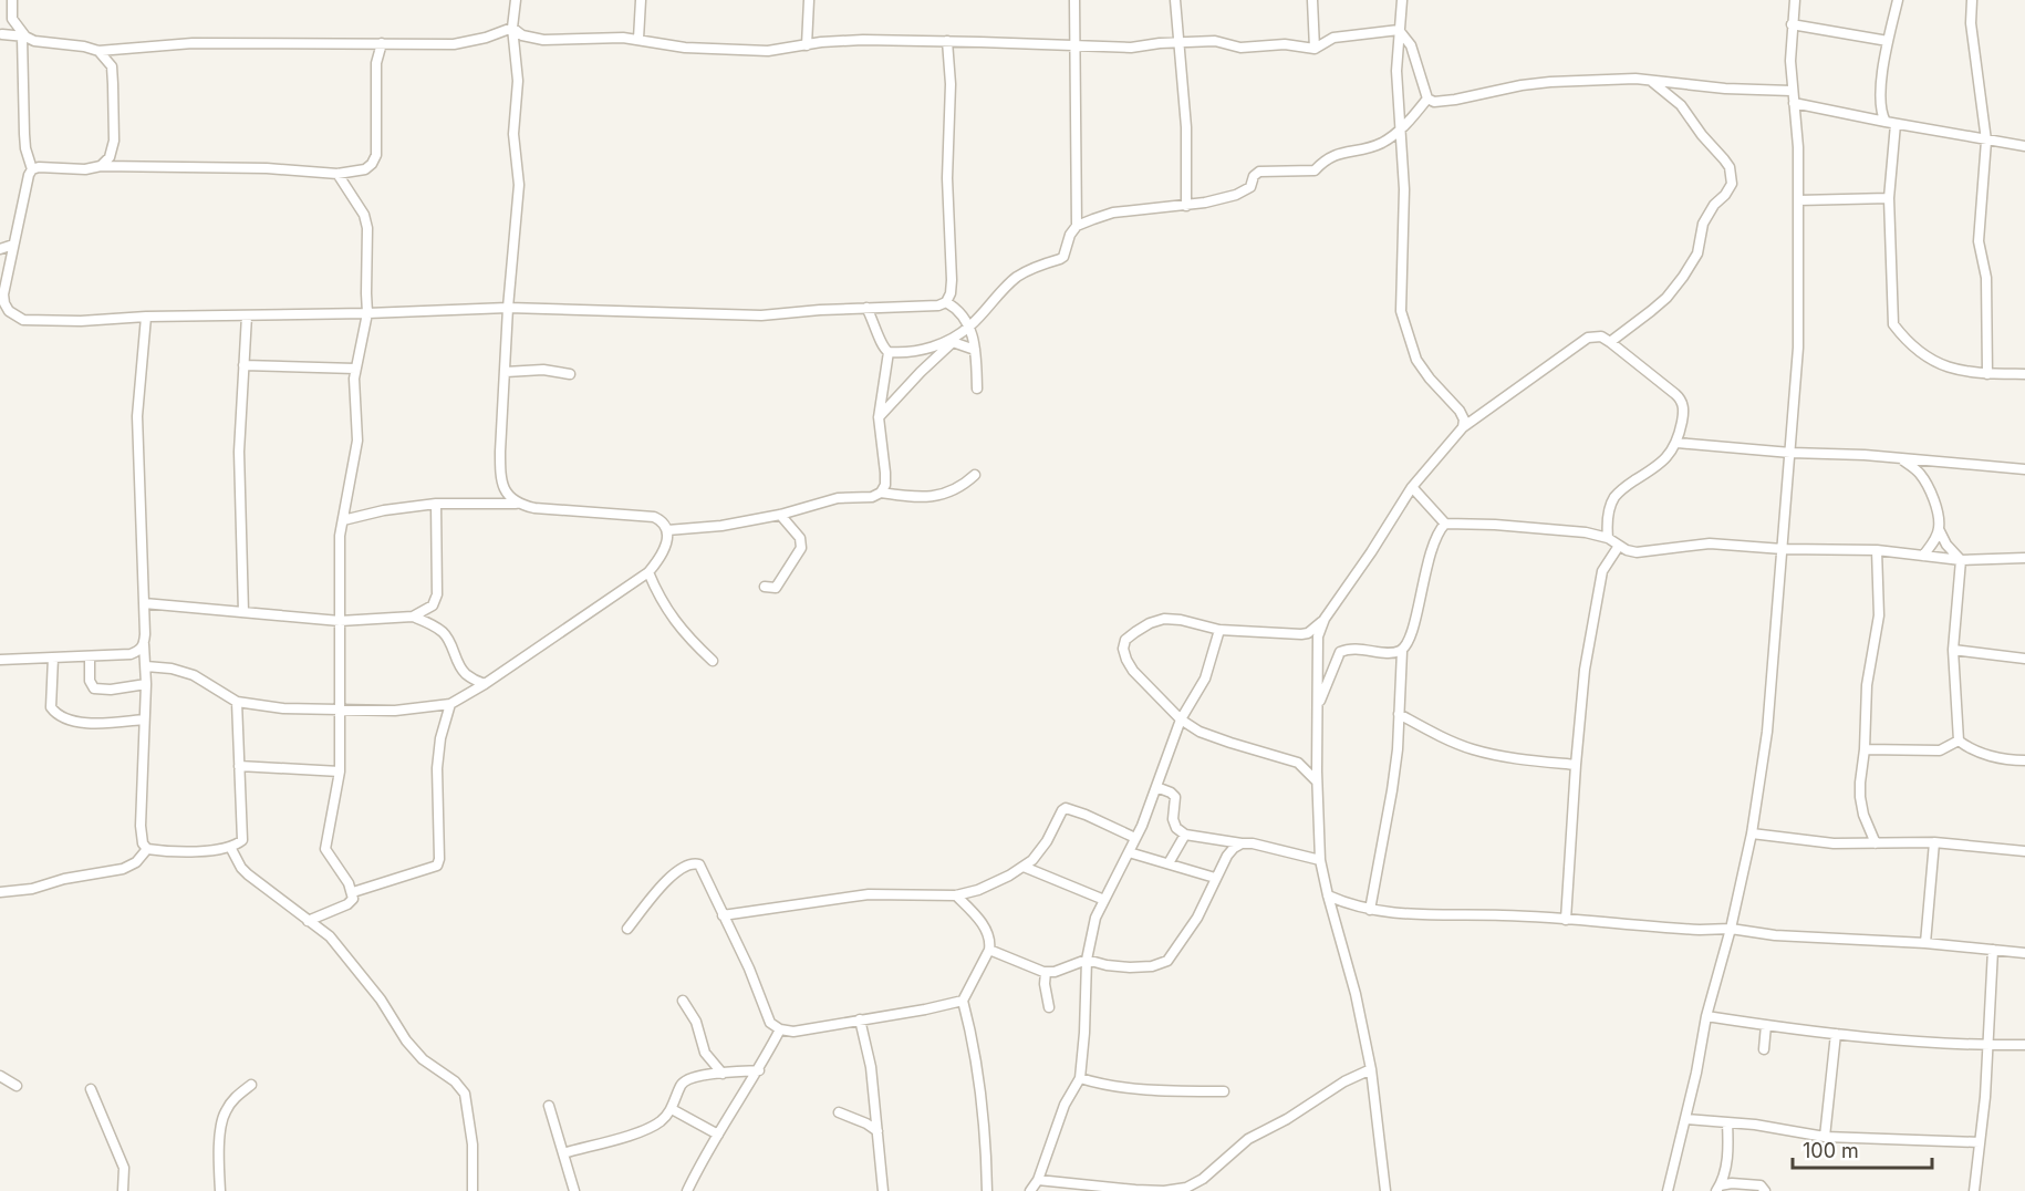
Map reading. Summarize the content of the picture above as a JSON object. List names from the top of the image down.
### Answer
{
  "scale_bar": "100 m"
}
